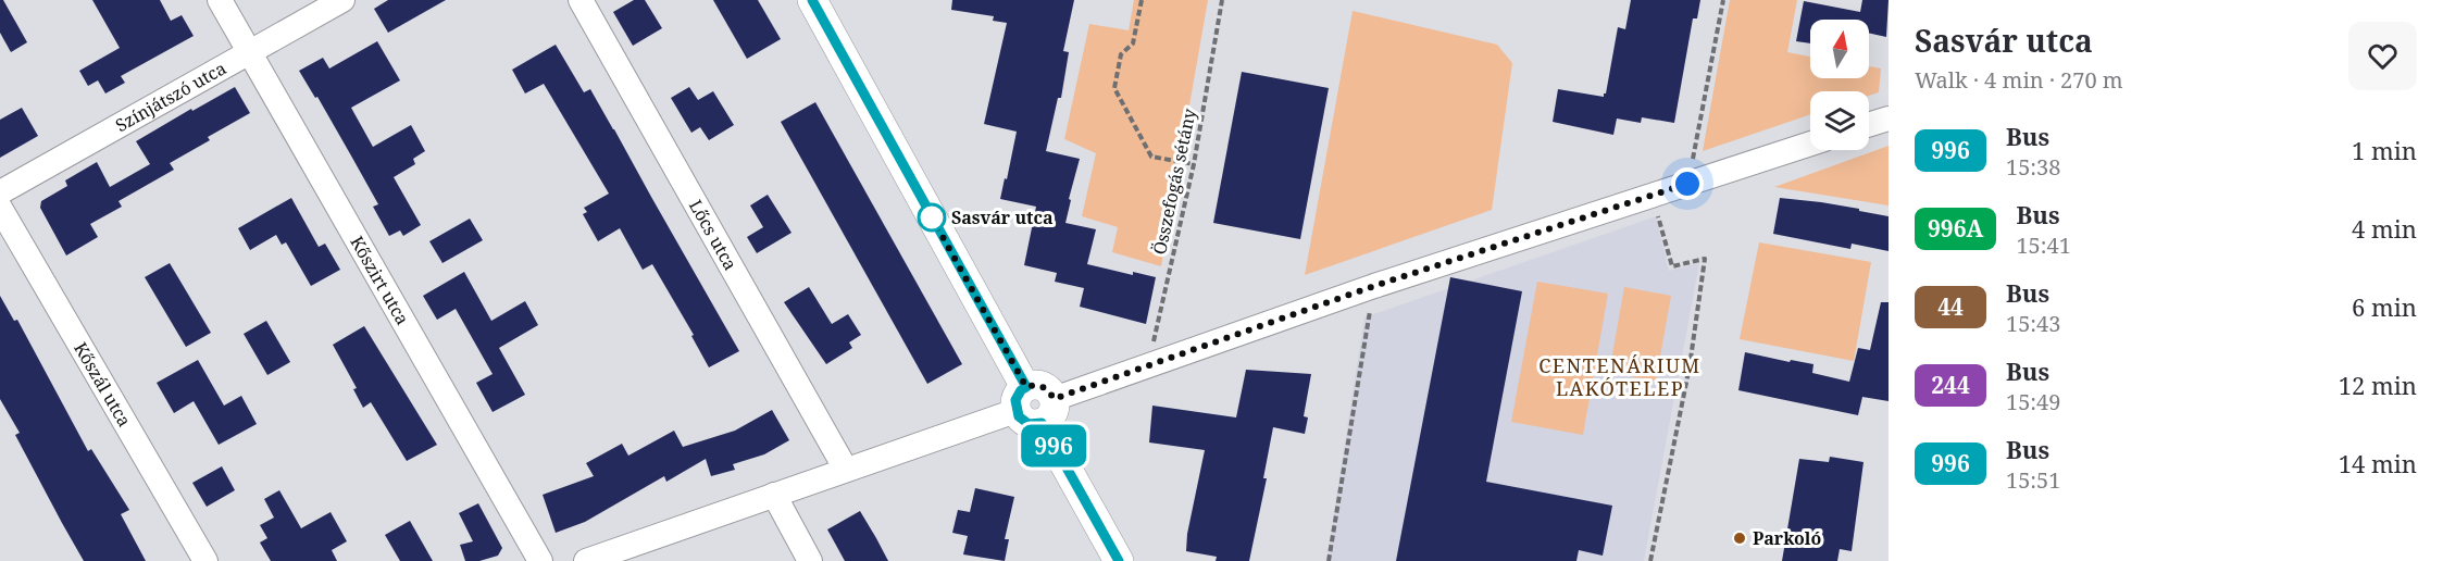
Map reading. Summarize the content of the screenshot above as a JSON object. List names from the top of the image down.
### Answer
{
  "streets": {
    "street": [
      "Színjátszó utca",
      "Lőcs utca",
      "Kőszirt utca",
      "Kőszál utca"
    ],
    "path": ["Összefogás sétány"]
  },
  "crossings": [
    ["Színjátszó utca", "Kőszirt utca"]
  ],
  "districts": ["CENTENÁRIUM LAKÓTELEP"],
  "places": ["Sasvár utca", "Parkoló"],
  "lines": ["bus line 996"],
  "north": "top",
  "page": {
    "on_map": "996",
    "heading": ["Sasvár utca", "Walk · 4 min · 270 m"],
    "list": [
      {
        "mark": "996",
        "name": "Bus",
        "note": "15:38",
        "value": "1 min"
      },
      {
        "mark": "996A",
        "name": "Bus",
        "note": "15:41",
        "value": "4 min"
      },
      {
        "mark": "44",
        "name": "Bus",
        "note": "15:43",
        "value": "6 min"
      },
      {
        "mark": "244",
        "name": "Bus",
        "note": "15:49",
        "value": "12 min"
      },
      {
        "mark": "996",
        "name": "Bus",
        "note": "15:51",
        "value": "14 min"
      }
    ]
  }
}
